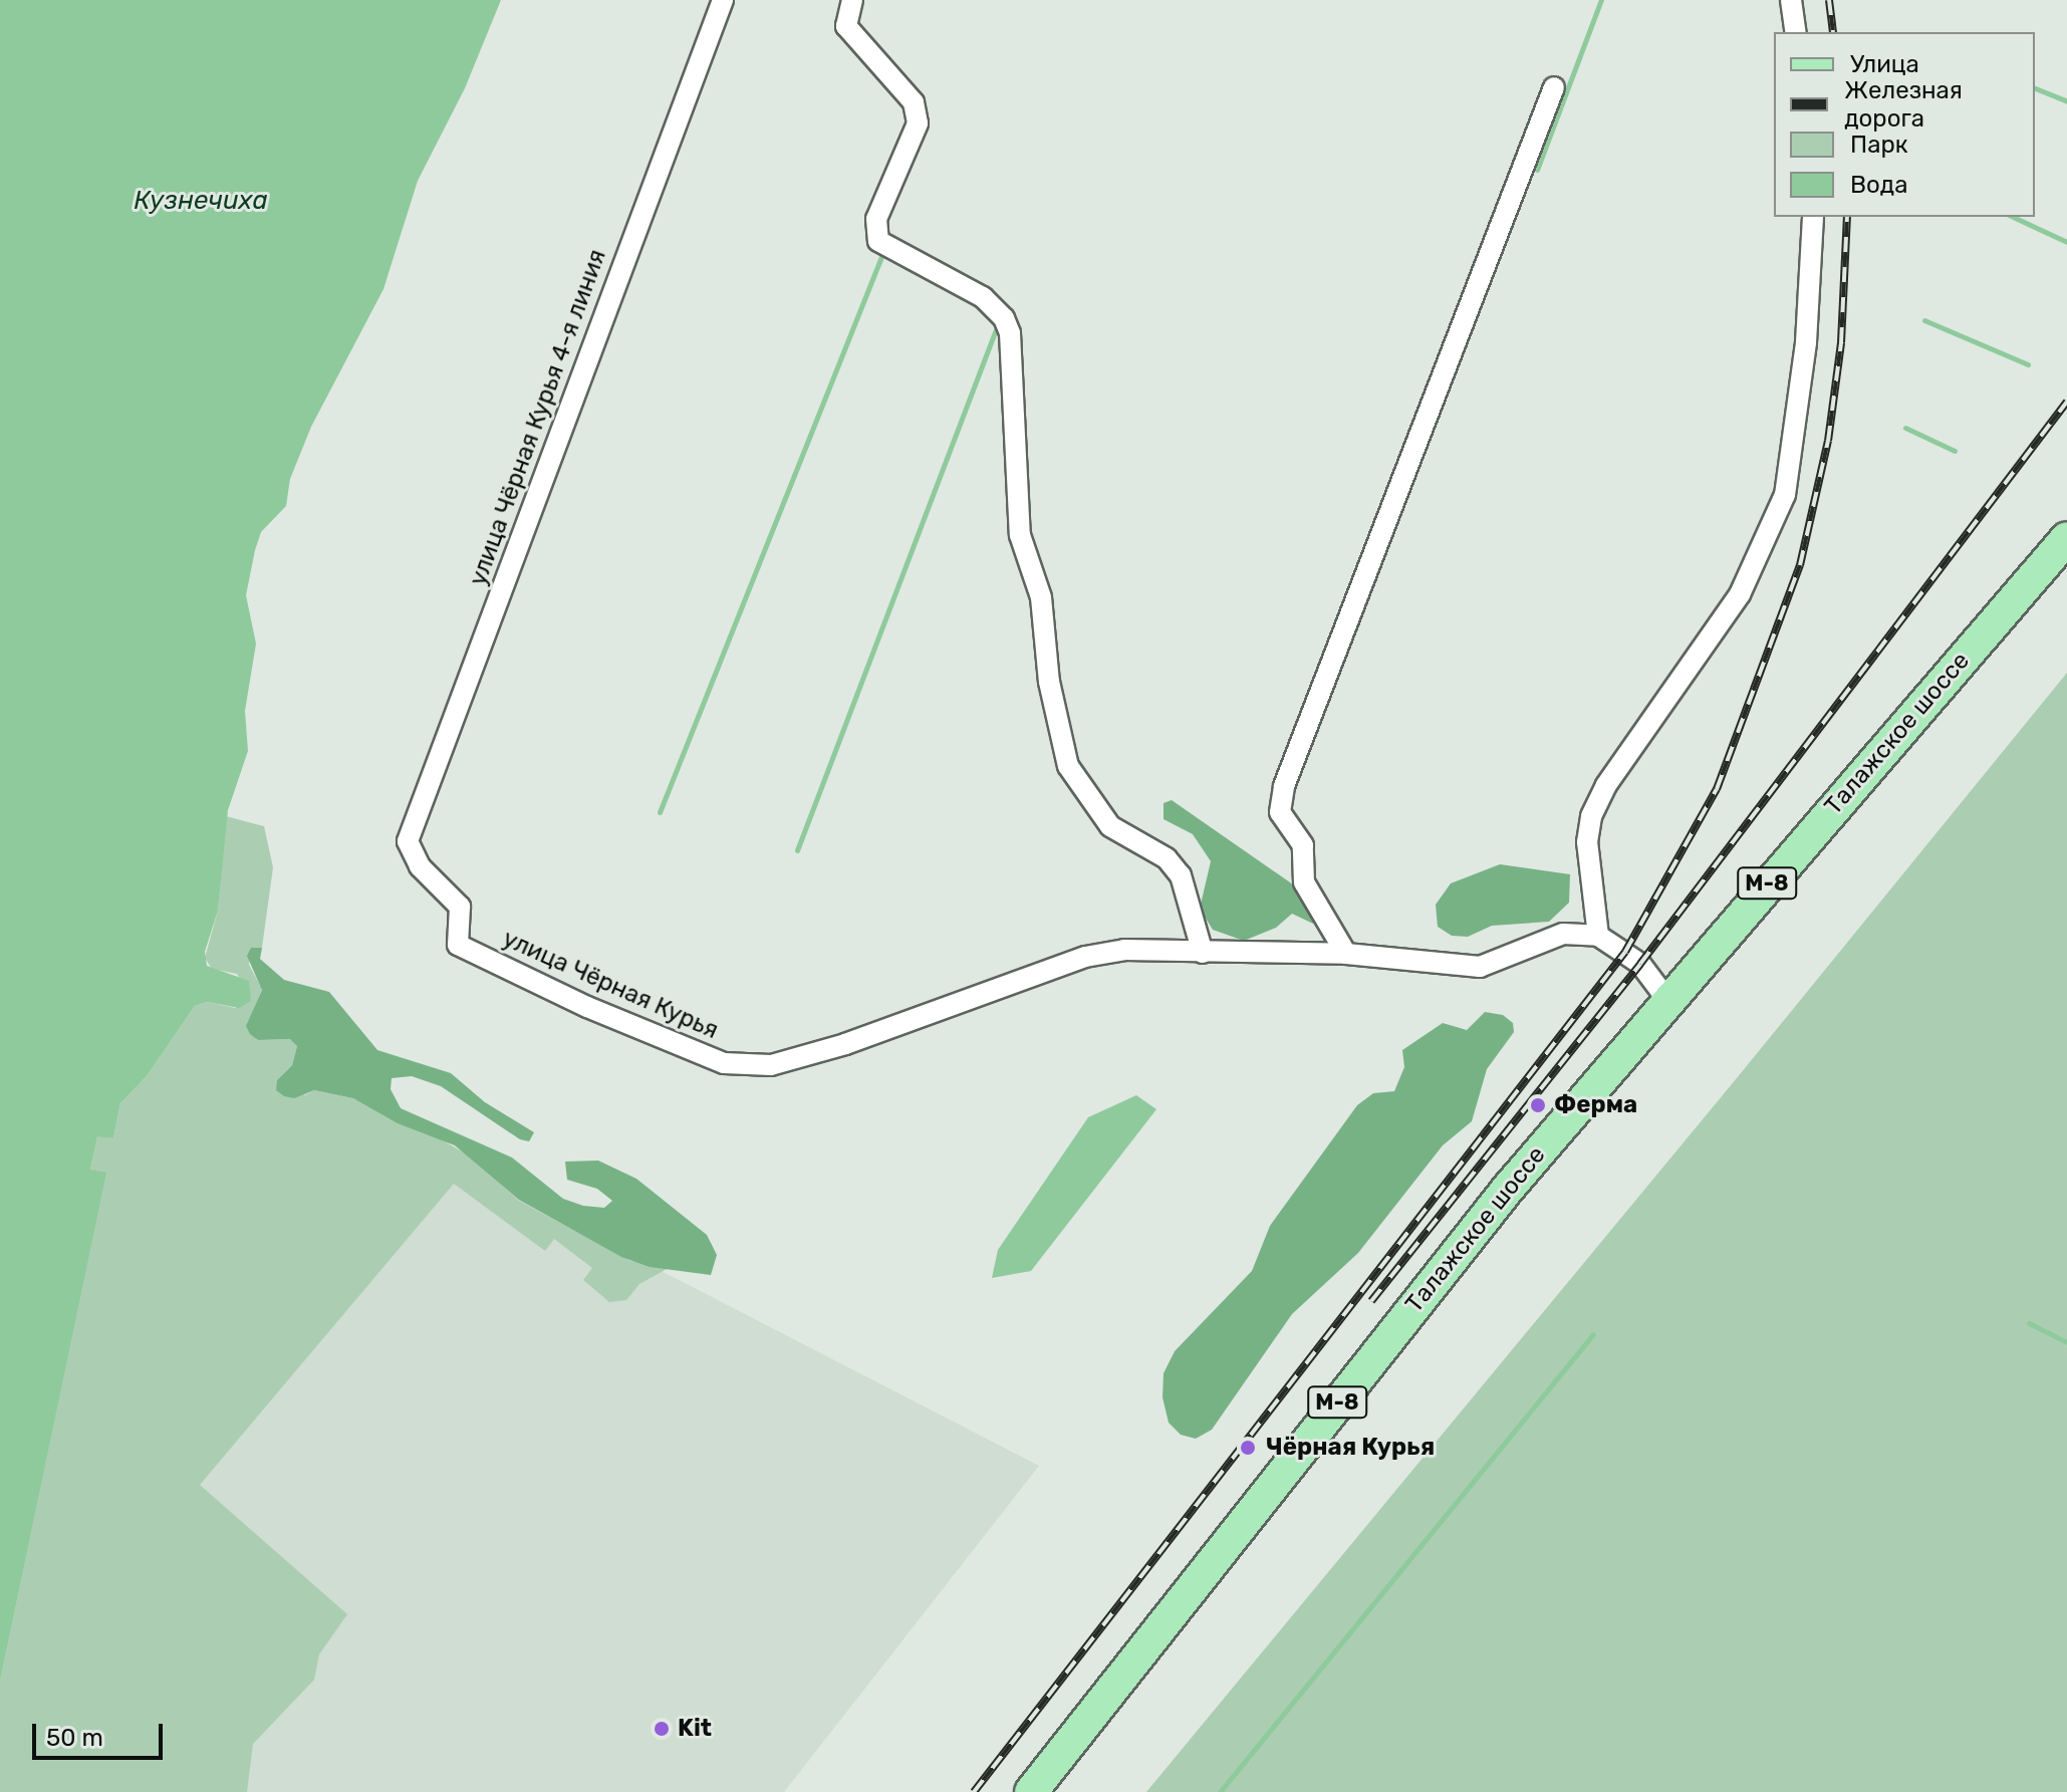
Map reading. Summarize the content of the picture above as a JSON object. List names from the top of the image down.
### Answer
{
  "streets": {
    "main road": ["Талажское шоссе", "М-8"],
    "street": ["улица Чёрная Курья 4-я линия", "улица Чёрная Курья"]
  },
  "crossings": [
    ["улица Чёрная Курья 4-я линия", "улица Чёрная Курья"]
  ],
  "water": ["Кузнечиха"],
  "places": ["Ферма", "Чёрная Курья", "Kit"],
  "legend": [
    "Улица",
    "Железная дорога",
    "Парк",
    "Вода"
  ],
  "scale_bar": "50 m"
}
